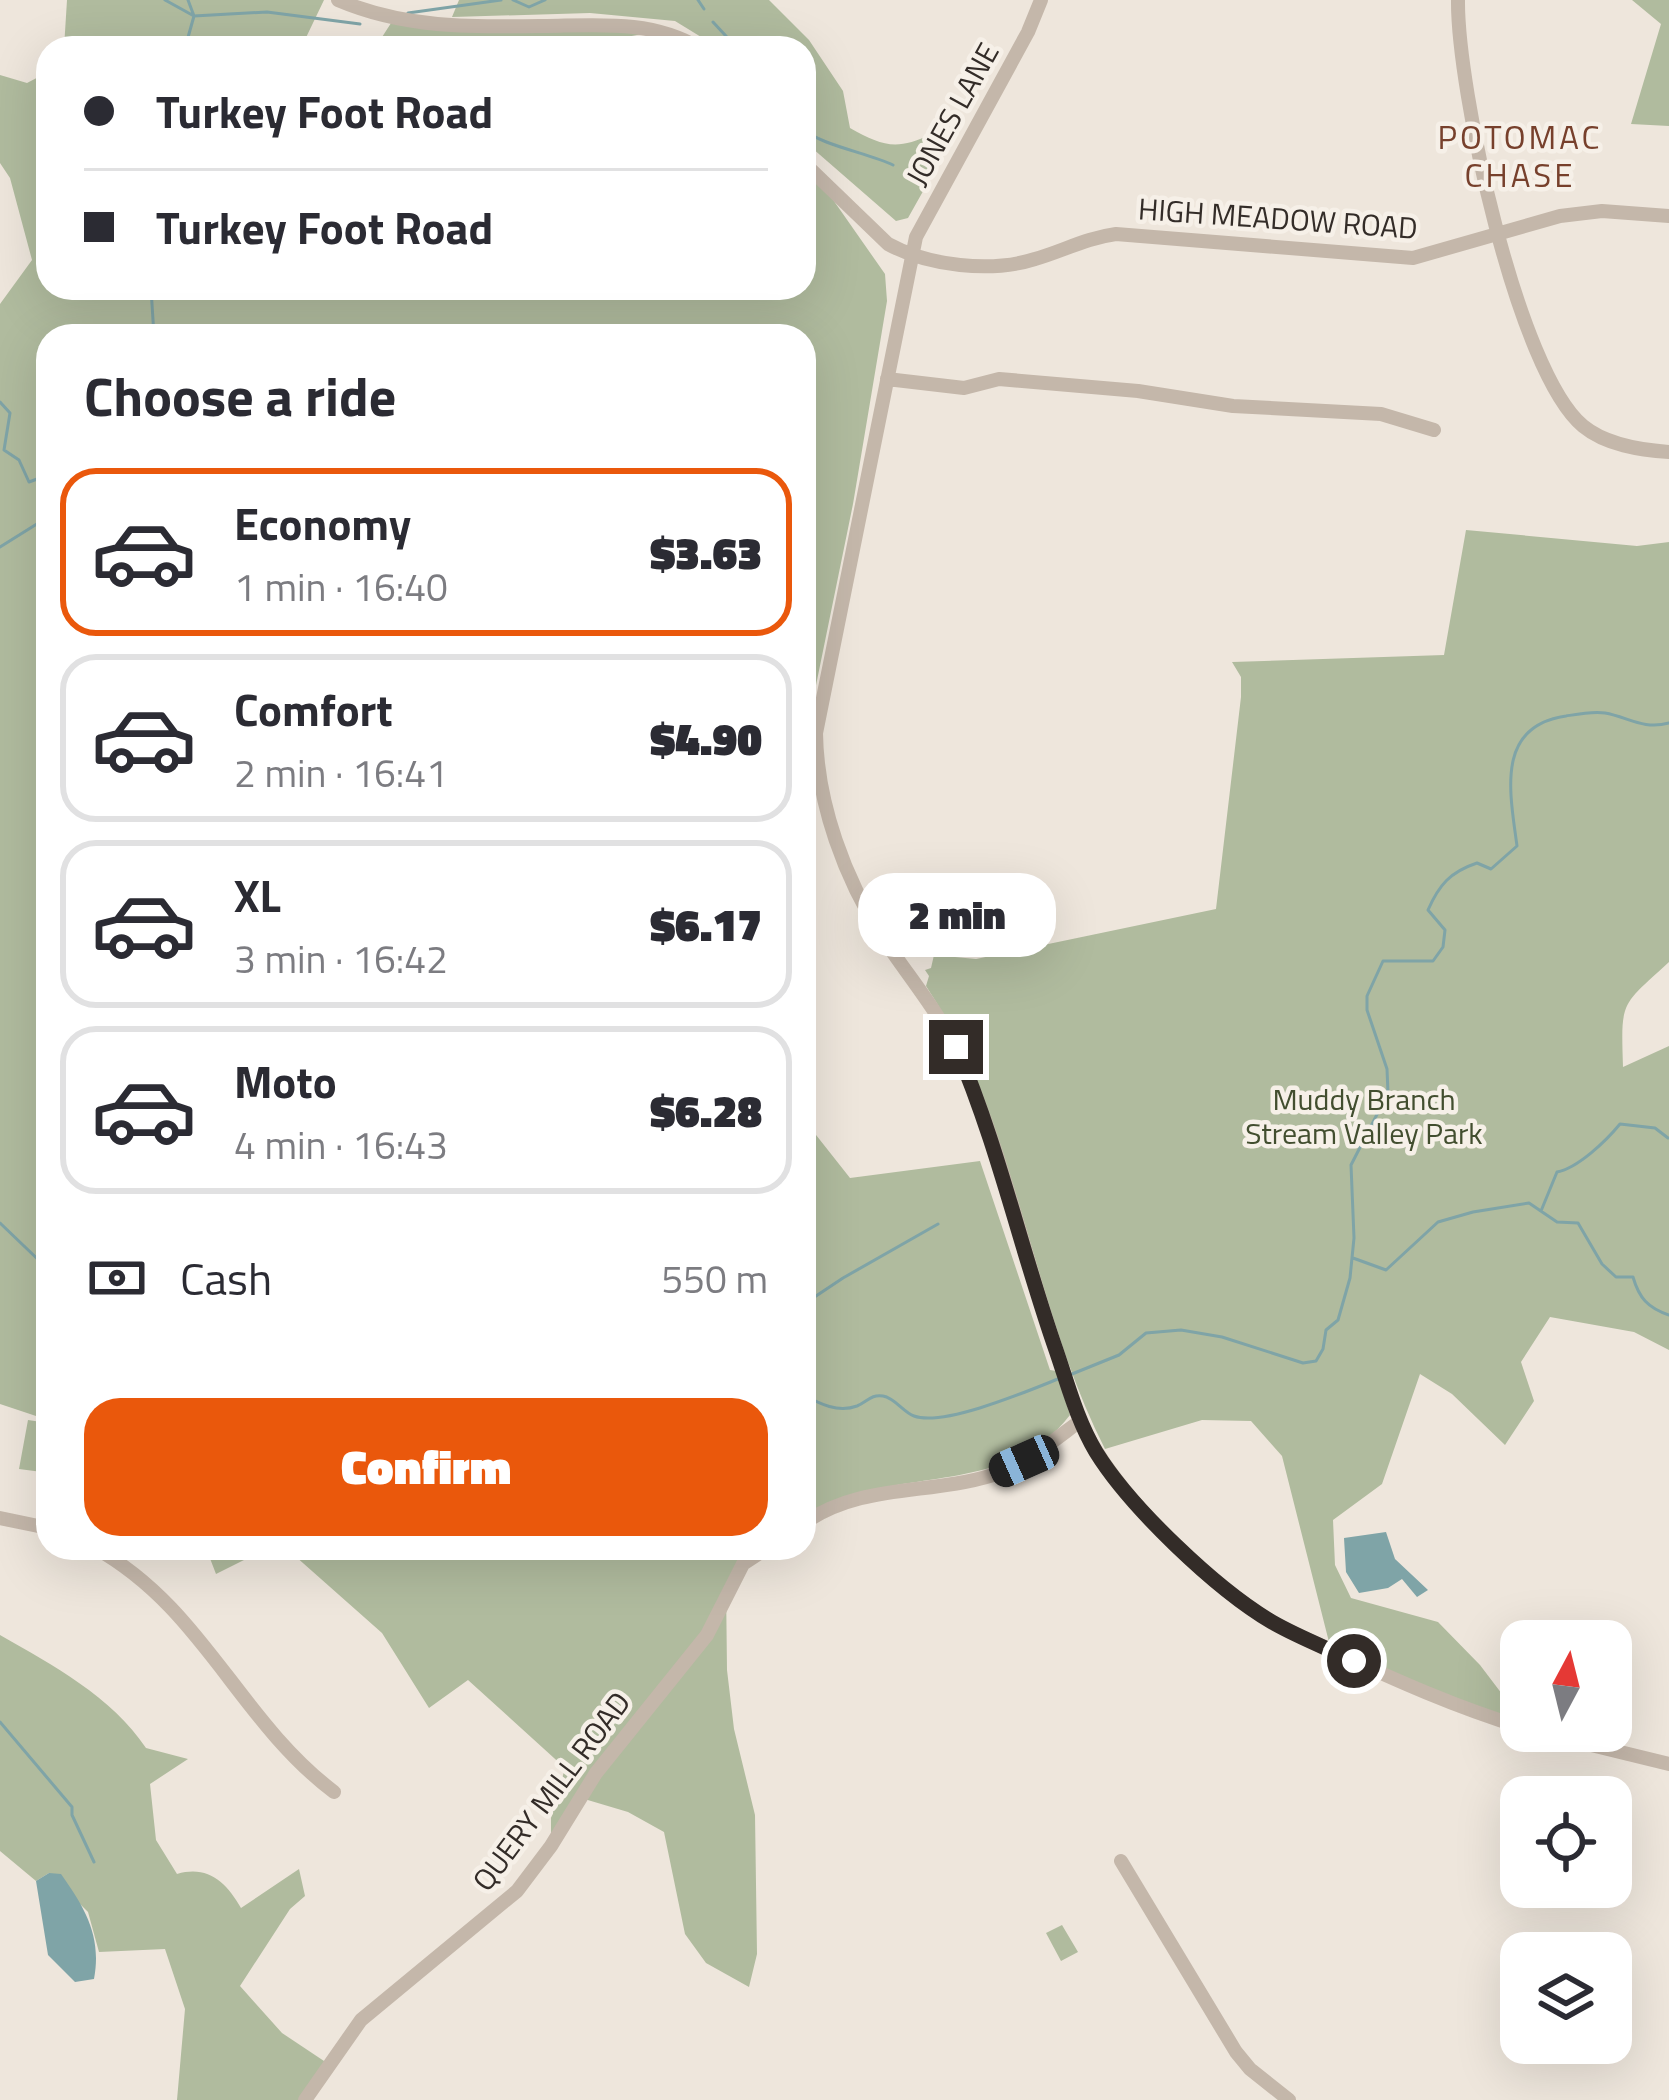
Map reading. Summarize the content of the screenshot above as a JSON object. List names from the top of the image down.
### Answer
{
  "streets": {
    "street": ["JONES LANE", "HIGH MEADOW ROAD", "QUERY MILL ROAD"]
  },
  "crossings": [
    ["JONES LANE", "HIGH MEADOW ROAD"]
  ],
  "districts": ["POTOMAC CHASE"],
  "parks": ["Muddy Branch Stream Valley Park"],
  "north": "top",
  "page": {
    "banner": ["Turkey Foot Road", "Turkey Foot Road"],
    "heading": "Choose a ride",
    "list": [
      {
        "name": "Economy",
        "note": "1 min · 16:40",
        "value": "$3.63"
      },
      {
        "name": "Comfort",
        "note": "2 min · 16:41",
        "value": "$4.90"
      },
      {
        "name": "XL",
        "note": "3 min · 16:42",
        "value": "$6.17"
      },
      {
        "name": "Moto",
        "note": "4 min · 16:43",
        "value": "$6.28"
      }
    ],
    "bubble": "2 min",
    "pay": ["Cash", "550 m"],
    "buttons": "Confirm"
  }
}
